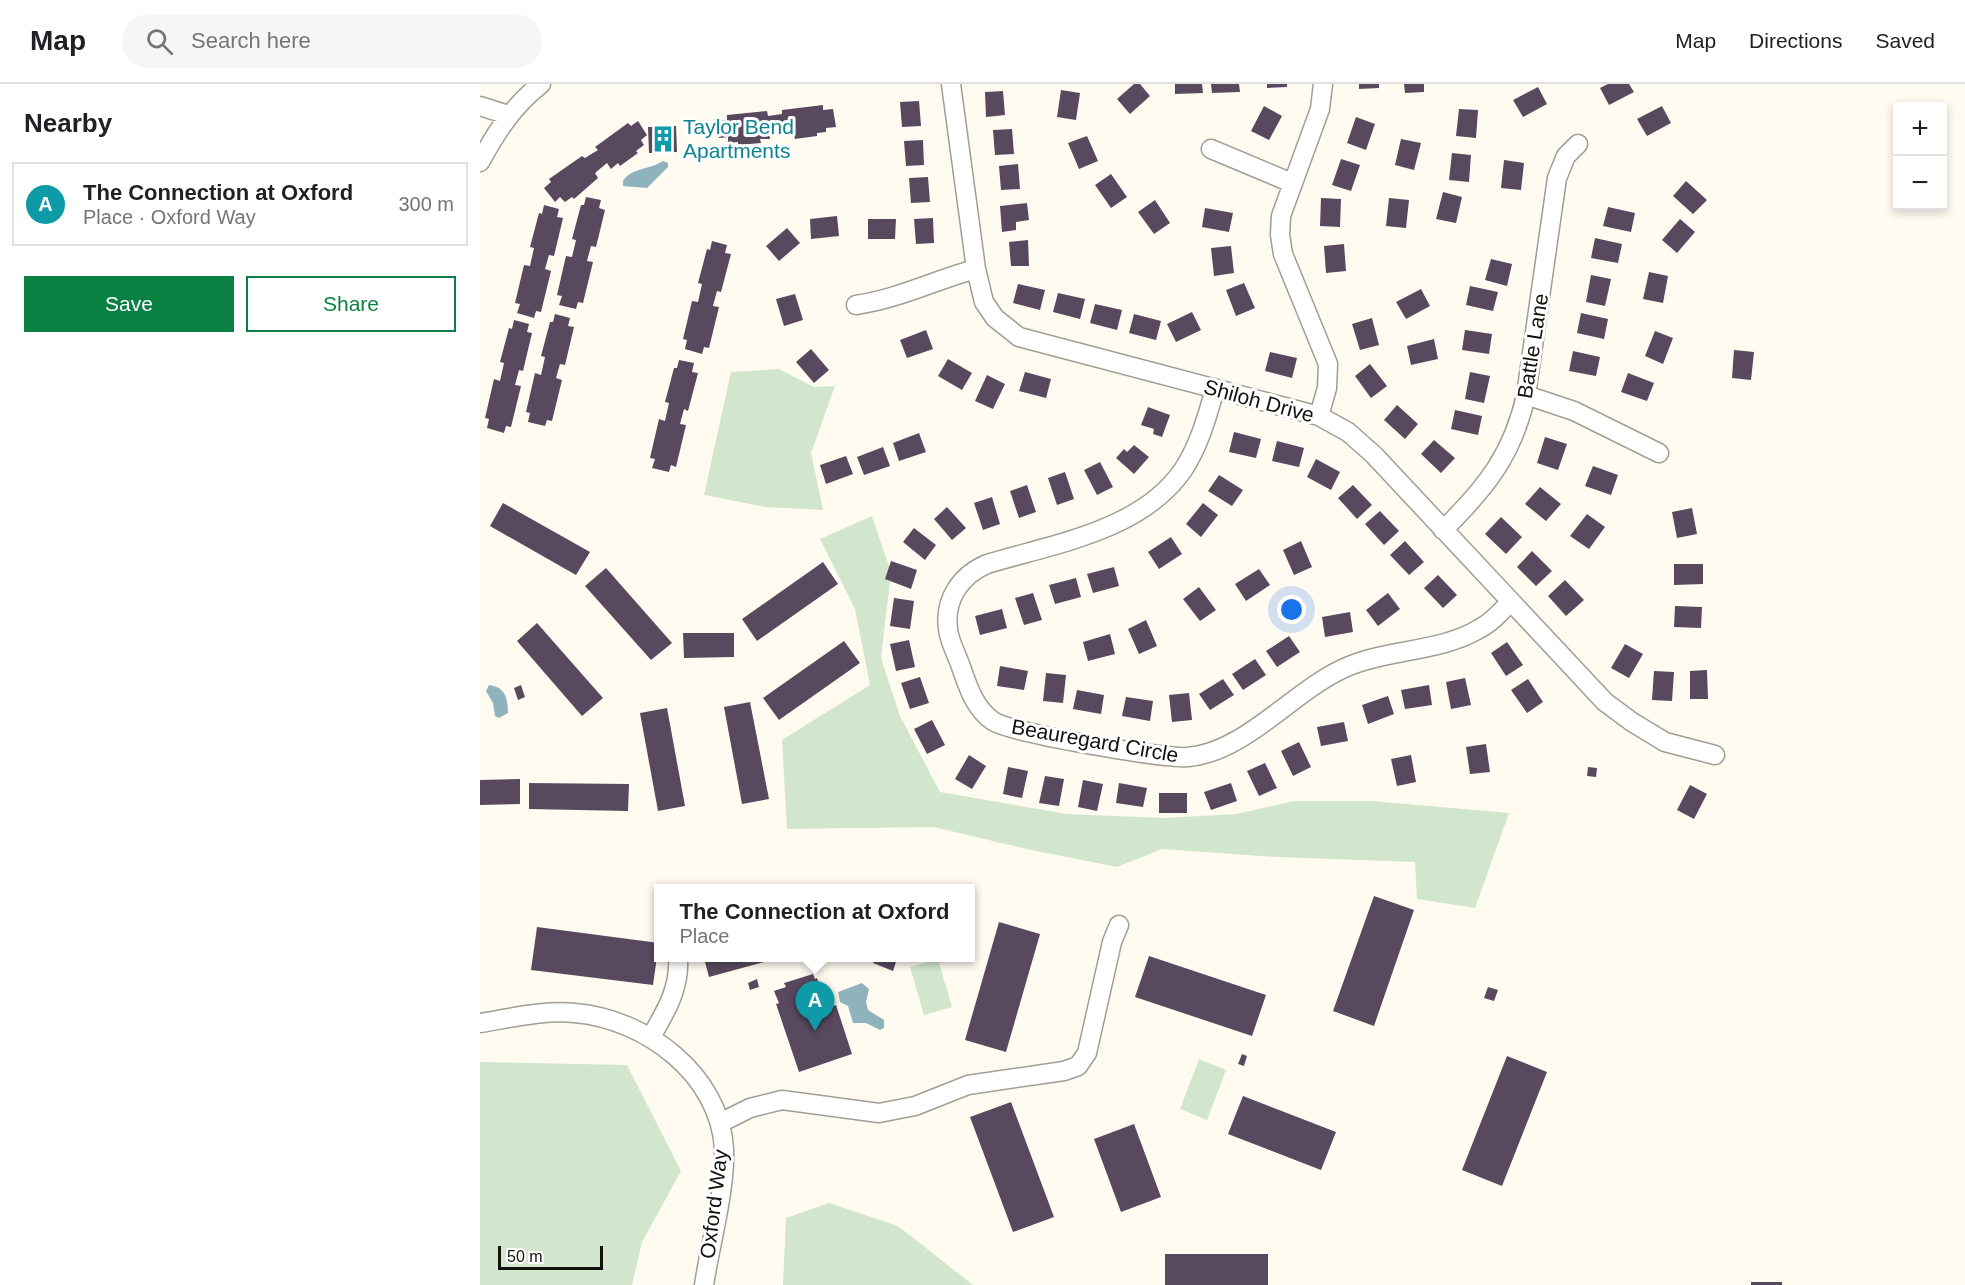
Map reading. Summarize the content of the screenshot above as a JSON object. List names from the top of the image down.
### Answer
{
  "streets": {
    "street": [
      "Battle Lane",
      "Shiloh Drive",
      "Beauregard Circle",
      "Oxford Way"
    ]
  },
  "crossings": [
    ["Battle Lane", "Shiloh Drive"],
    ["Shiloh Drive", "Beauregard Circle"]
  ],
  "places": {
    "building": ["Taylor Bend Apartments"]
  },
  "scale_bar": "50 m",
  "page": {
    "header": "Map",
    "search": "Search here",
    "nav": ["Map", "Directions", "Saved"],
    "heading": "Nearby",
    "map_buttons": ["+", "−"],
    "list": [
      {
        "mark": "A",
        "name": "The Connection at Oxford",
        "note": "Place · Oxford Way",
        "value": "300 m"
      }
    ],
    "buttons": ["Save", "Share"],
    "popup": ["The Connection at Oxford", "Place"],
    "pins": "A",
    "scale": "50 m"
  }
}
